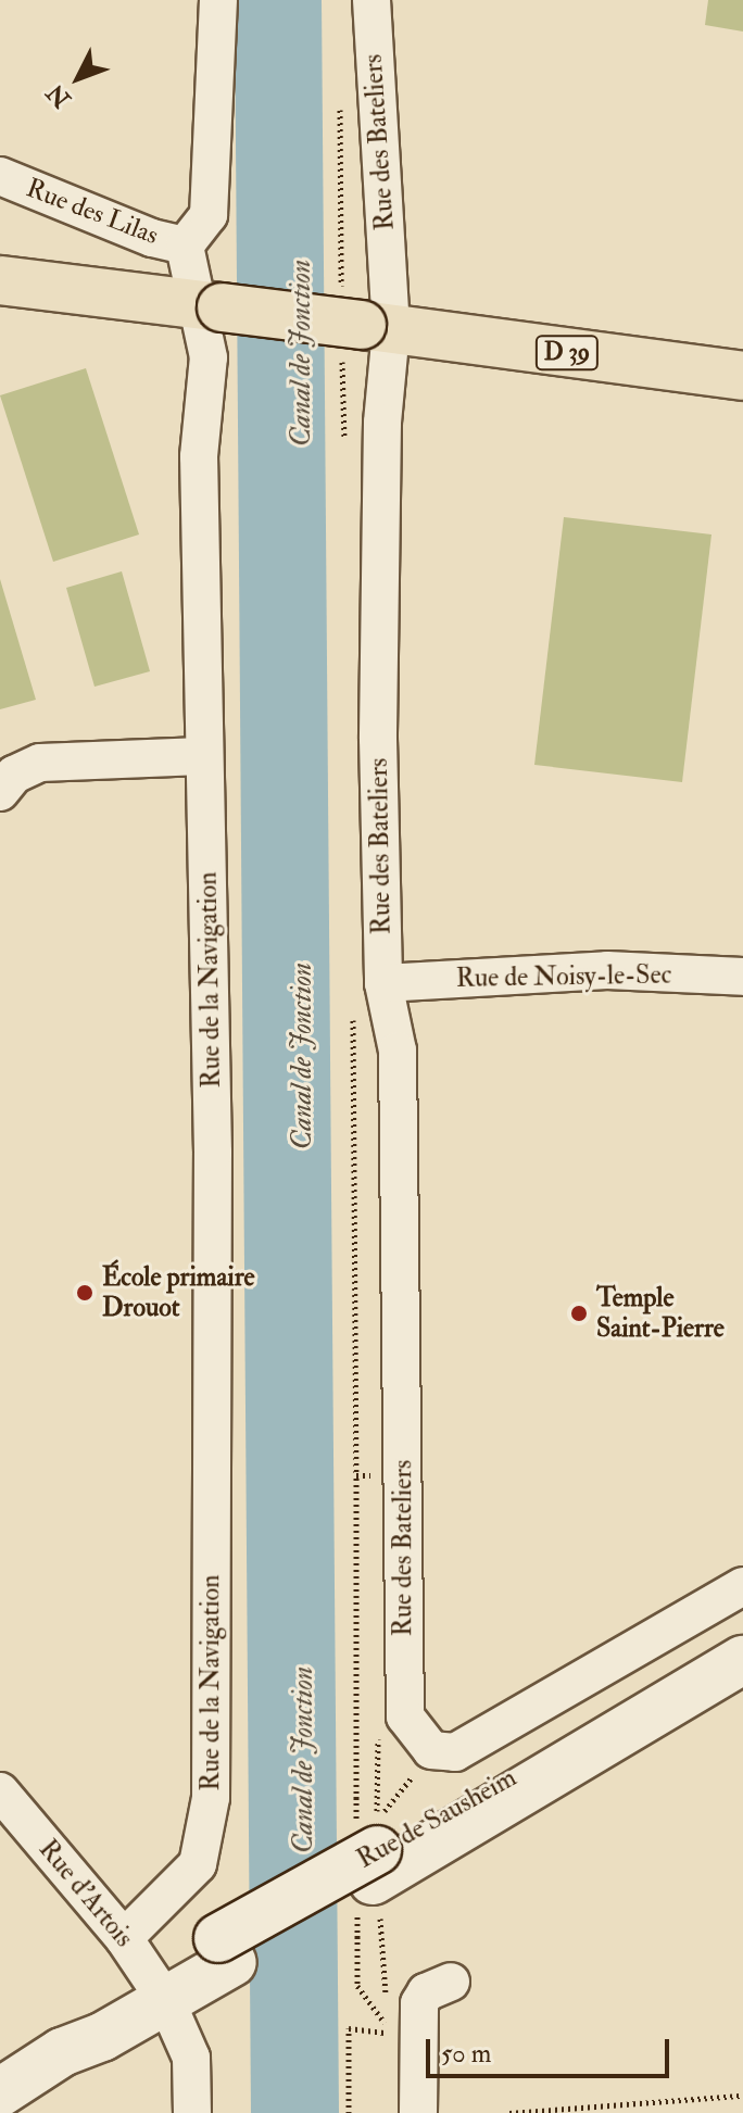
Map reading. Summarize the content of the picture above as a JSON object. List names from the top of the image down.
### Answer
{
  "streets": {
    "main road": ["D 39", "Rue de Sausheim"],
    "street": [
      "Rue des Bateliers",
      "Rue des Lilas",
      "Rue de Noisy-le-Sec",
      "Rue de la Navigation",
      "Rue d'Artois"
    ]
  },
  "crossings": [
    ["Rue des Bateliers", "D 39"],
    ["Rue des Bateliers", "Rue de Noisy-le-Sec"],
    ["Rue des Bateliers", "Rue de Sausheim"],
    ["Rue des Lilas", "Rue de la Navigation"],
    ["D 39", "Rue de la Navigation"],
    ["Rue de la Navigation", "Rue d'Artois"],
    ["Rue de Sausheim", "Rue d'Artois"]
  ],
  "water": ["Canal de Jonction"],
  "places": ["École primaire Drouot", "Temple Saint-Pierre"],
  "scale_bar": "50 m",
  "north": "bottom left"
}
